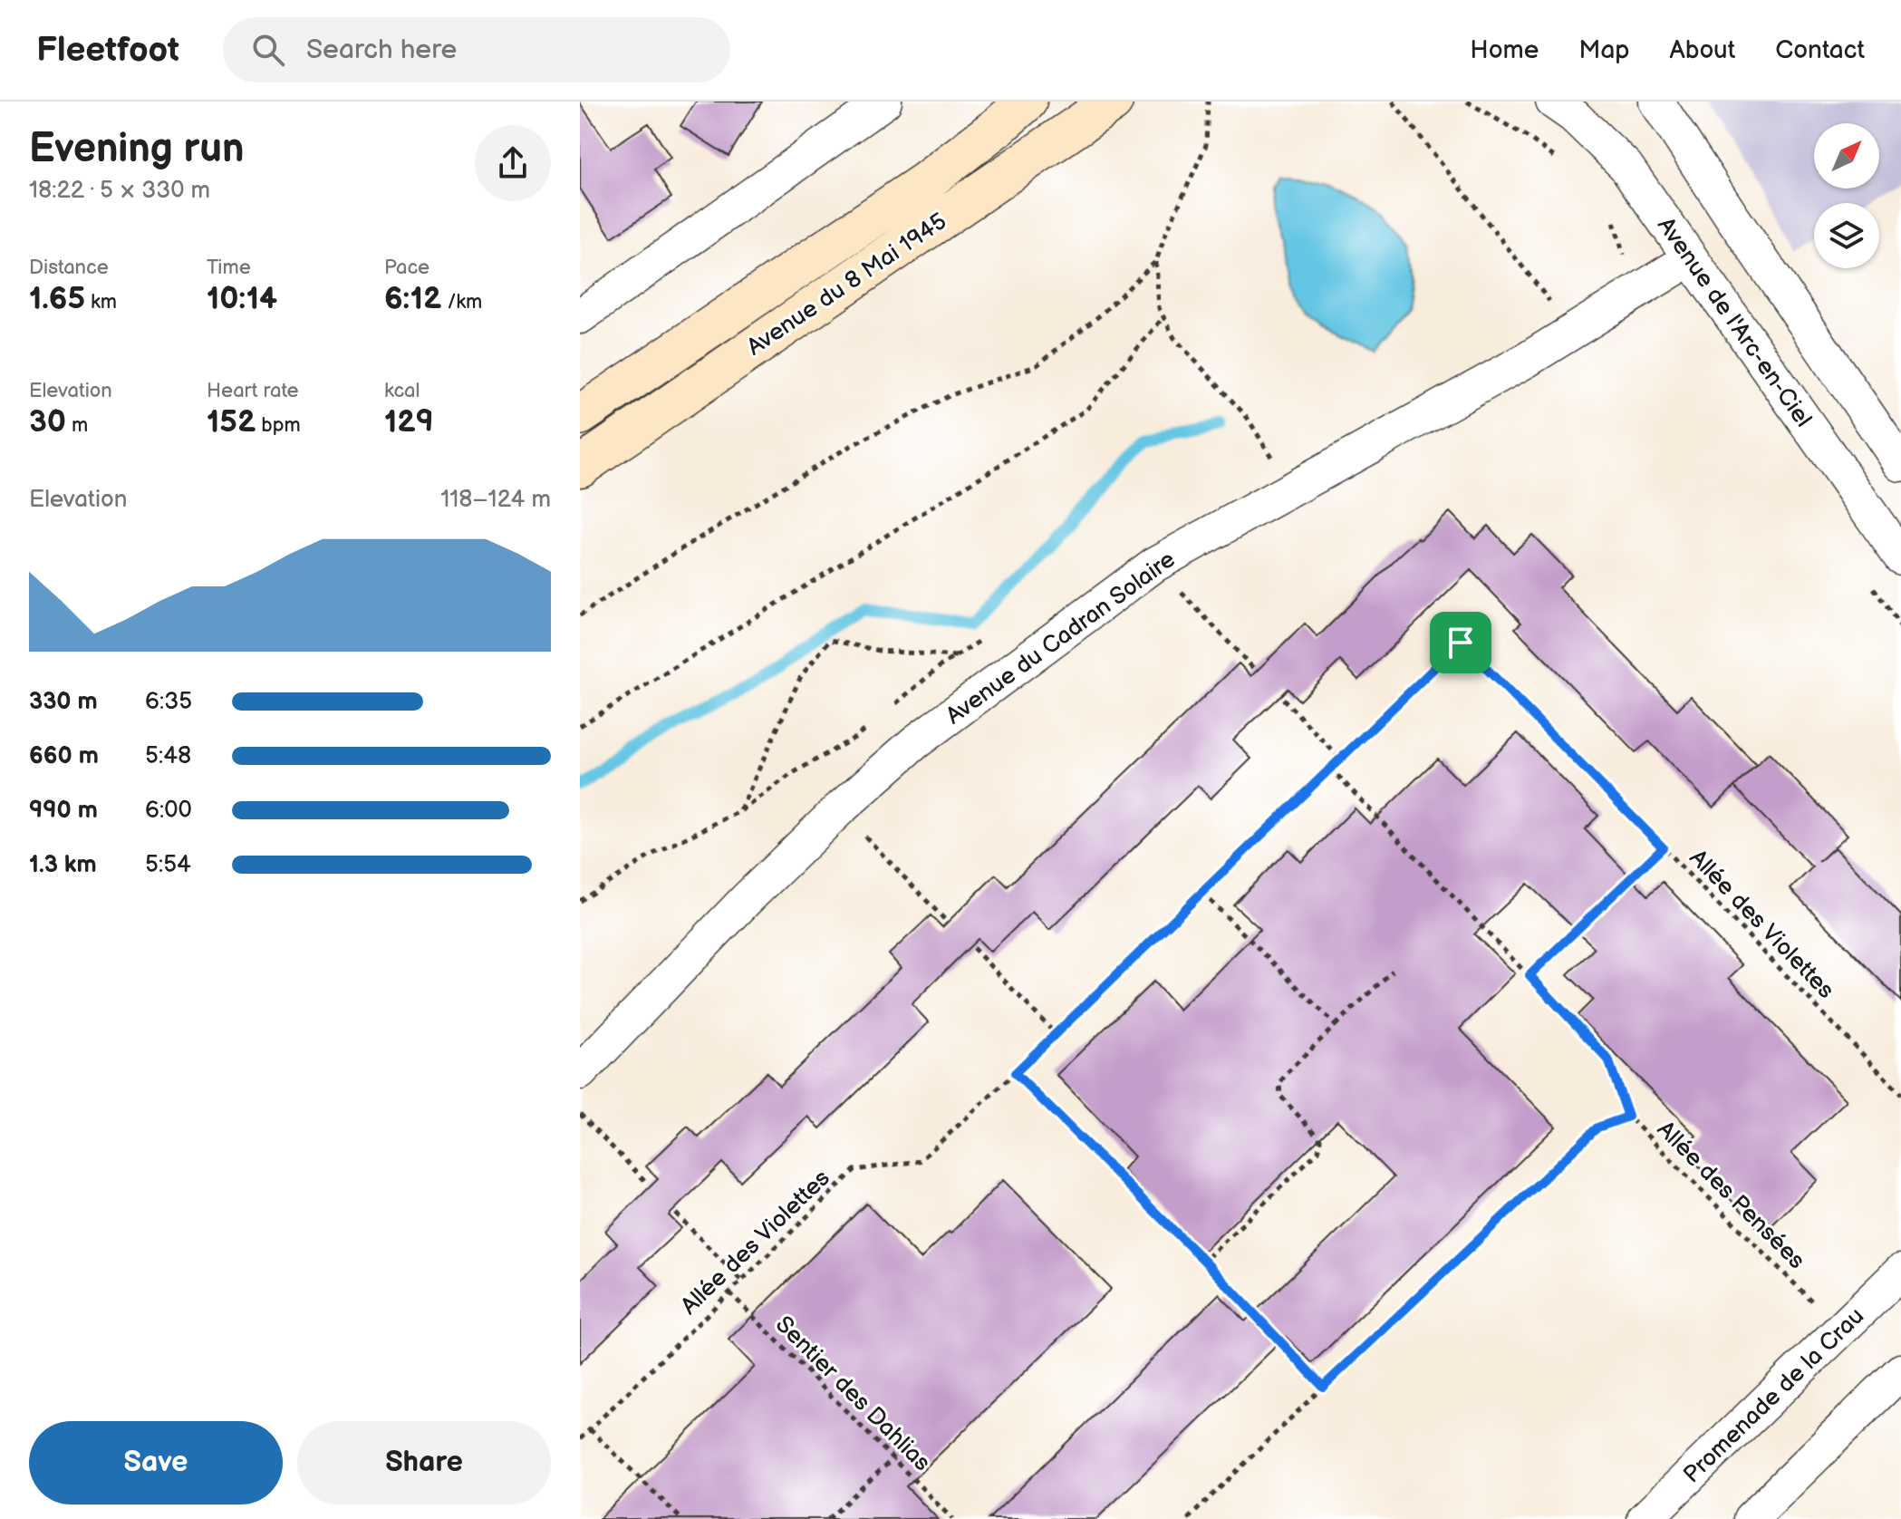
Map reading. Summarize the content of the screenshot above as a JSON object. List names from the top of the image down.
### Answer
{
  "streets": {
    "main road": ["Avenue du 8 Mai 1945"],
    "street": ["Avenue de l'Arc-en-Ciel", "Avenue du Cadran Solaire", "Promenade de la Crau"],
    "path": ["Allée des Violettes", "Allée des Pensées", "Sentier des Dahlias"]
  },
  "crossings": [
    ["Avenue de l'Arc-en-Ciel", "Avenue du Cadran Solaire"],
    ["Allée des Violettes", "Allée des Pensées"],
    ["Allée des Violettes", "Sentier des Dahlias"],
    ["Allée des Pensées", "Promenade de la Crau"]
  ],
  "north": "top right",
  "page": {
    "header": "Fleetfoot",
    "search": "Search here",
    "nav": [
      "Home",
      "Map",
      "About",
      "Contact"
    ],
    "heading": ["Evening run", "18:22 · 5 × 330 m"],
    "stats": [
      ["Distance", "1.65 km"],
      ["Time", "10:14"],
      ["Pace", "6:12 /km"],
      ["Elevation", "30 m"],
      ["Heart rate", "152 bpm"],
      ["kcal", "129"]
    ],
    "chart": ["Elevation", "118–124 m"],
    "list": [
      {
        "name": "330 m",
        "note": "6:35"
      },
      {
        "name": "660 m",
        "note": "5:48"
      },
      {
        "name": "990 m",
        "note": "6:00"
      },
      {
        "name": "1.3 km",
        "note": "5:54"
      }
    ],
    "buttons": ["Save", "Share"]
  }
}
